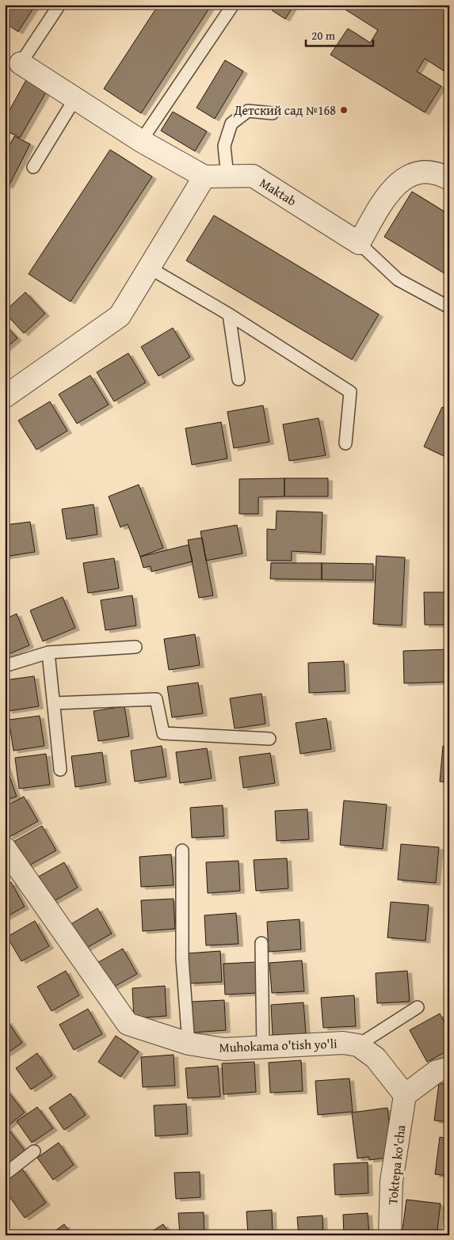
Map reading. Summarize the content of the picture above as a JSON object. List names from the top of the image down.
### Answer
{
  "streets": {
    "street": ["Maktab", "Muhokama o'tish yo'li", "Toktepa ko'cha"]
  },
  "places": ["Детский сад №168"],
  "scale_bar": "20 m"
}
